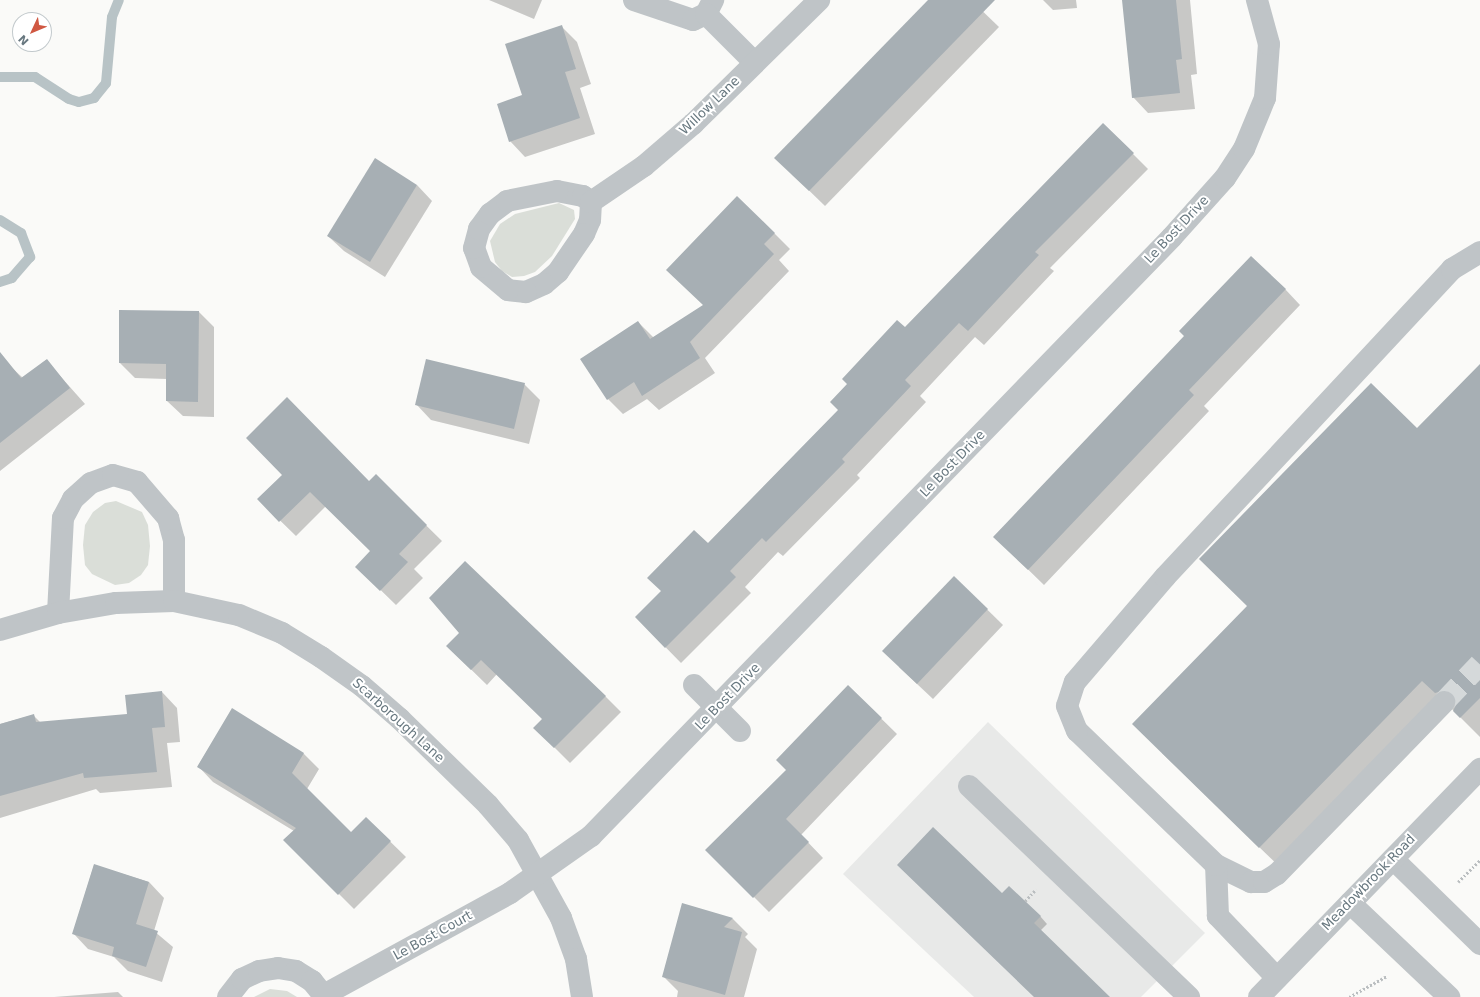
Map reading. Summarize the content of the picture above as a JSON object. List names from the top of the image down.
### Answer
{
  "streets": {
    "street": [
      "Willow Lane",
      "Le Bost Drive",
      "Scarborough Lane",
      "Meadowbrook Road",
      "Le Bost Court"
    ]
  },
  "crossings": [
    ["Le Bost Drive", "Scarborough Lane"],
    ["Le Bost Drive", "Le Bost Court"],
    ["Scarborough Lane", "Le Bost Court"]
  ],
  "north": "bottom left"
}
